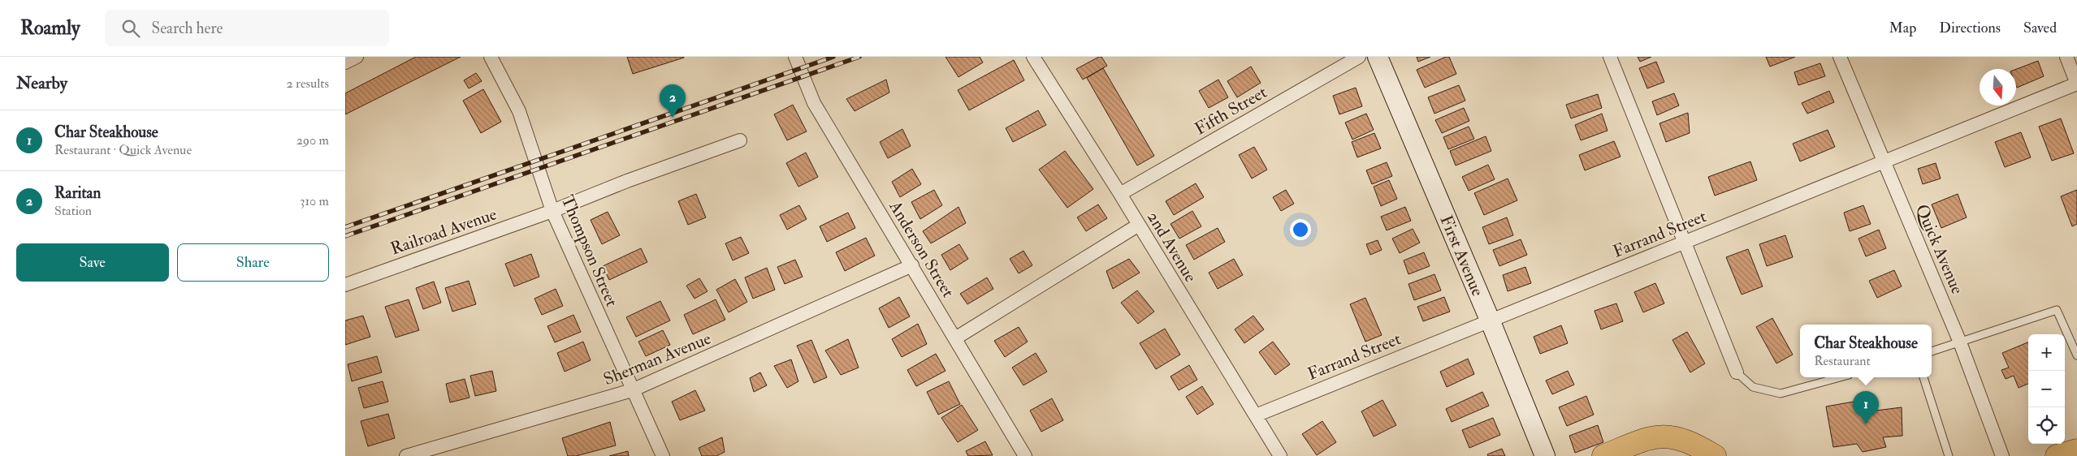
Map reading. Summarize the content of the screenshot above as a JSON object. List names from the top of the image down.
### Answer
{
  "streets": {
    "street": [
      "Fifth Street",
      "Railroad Avenue",
      "Farrand Street",
      "2nd Avenue",
      "Anderson Street",
      "Quick Avenue",
      "Thompson Street",
      "First Avenue",
      "Sherman Avenue"
    ]
  },
  "crossings": [
    ["Fifth Street", "2nd Avenue"],
    ["Railroad Avenue", "Thompson Street"],
    ["Farrand Street", "2nd Avenue"],
    ["Farrand Street", "Quick Avenue"],
    ["Farrand Street", "First Avenue"],
    ["Anderson Street", "Sherman Avenue"],
    ["Thompson Street", "Sherman Avenue"]
  ],
  "north": "bottom",
  "page": {
    "header": "Roamly",
    "search": "Search here",
    "nav": ["Map", "Directions", "Saved"],
    "heading": ["Nearby", "2 results"],
    "pins": ["2", "1"],
    "list": [
      {
        "mark": "1",
        "name": "Char Steakhouse",
        "note": "Restaurant · Quick Avenue",
        "value": "290 m"
      },
      {
        "mark": "2",
        "name": "Raritan",
        "note": "Station",
        "value": "310 m"
      }
    ],
    "buttons": ["Save", "Share"],
    "popup": ["Char Steakhouse", "Restaurant"],
    "map_buttons": ["+", "−"]
  }
}
